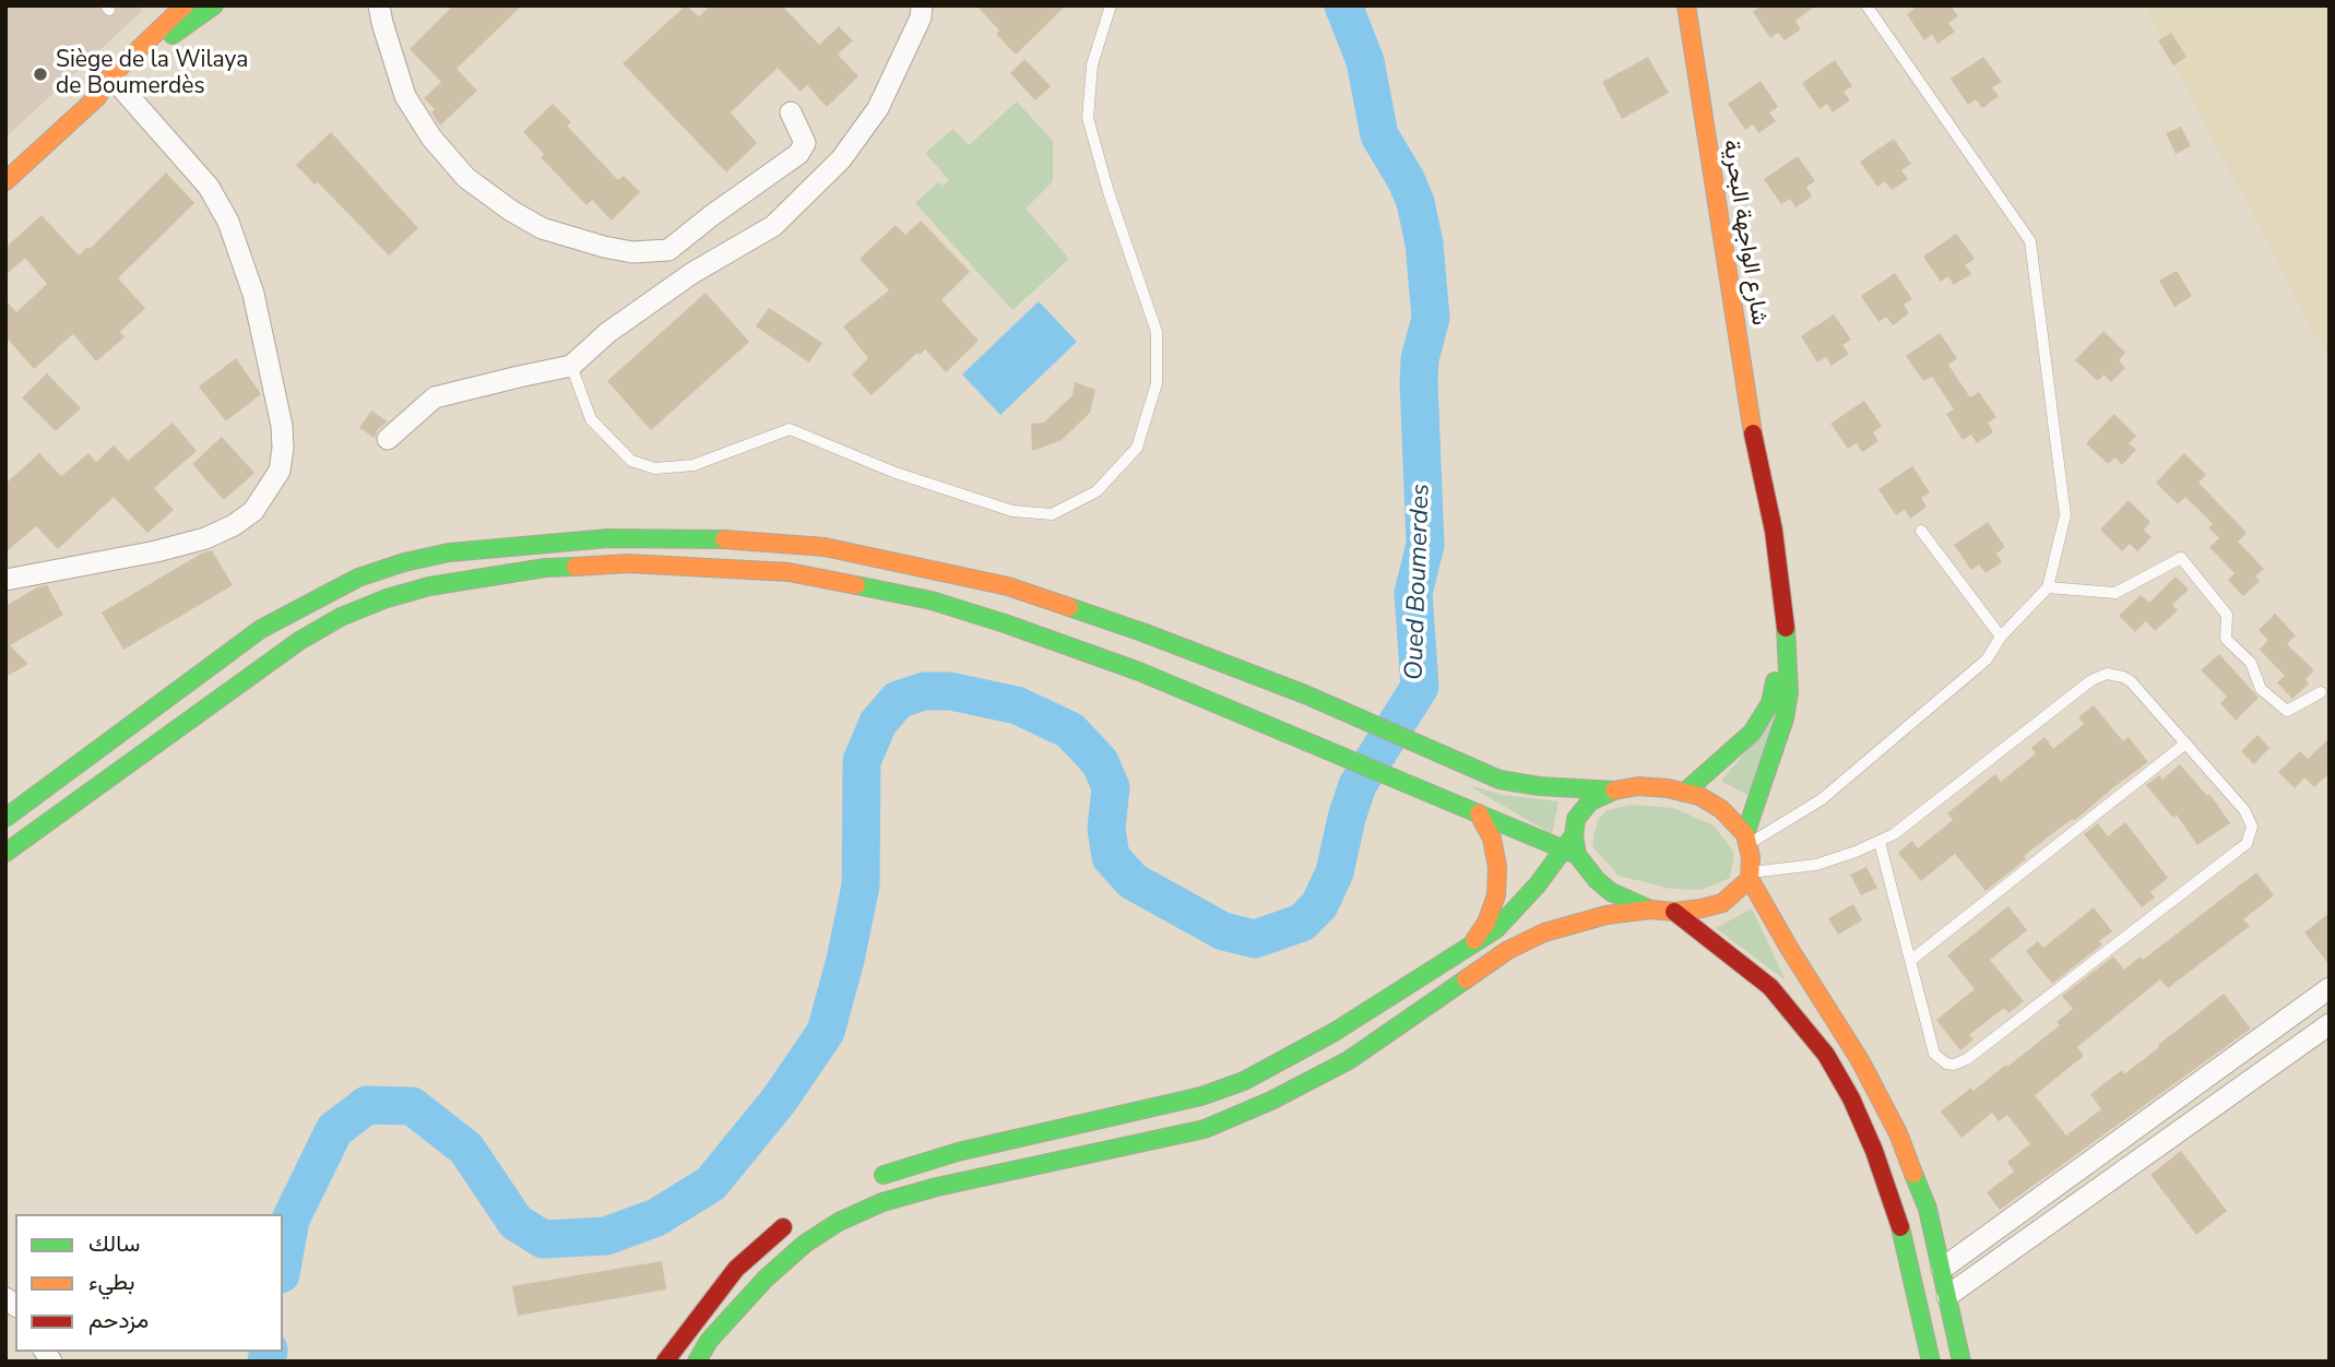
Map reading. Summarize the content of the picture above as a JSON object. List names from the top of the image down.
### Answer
{
  "streets": {
    "main road": ["شارع الواجهة البحرية"]
  },
  "water": ["Oued Boumerdes"],
  "places": ["Siège de la Wilaya de Boumerdès"],
  "legend": ["سالك", "بطيء", "مزدحم"]
}
